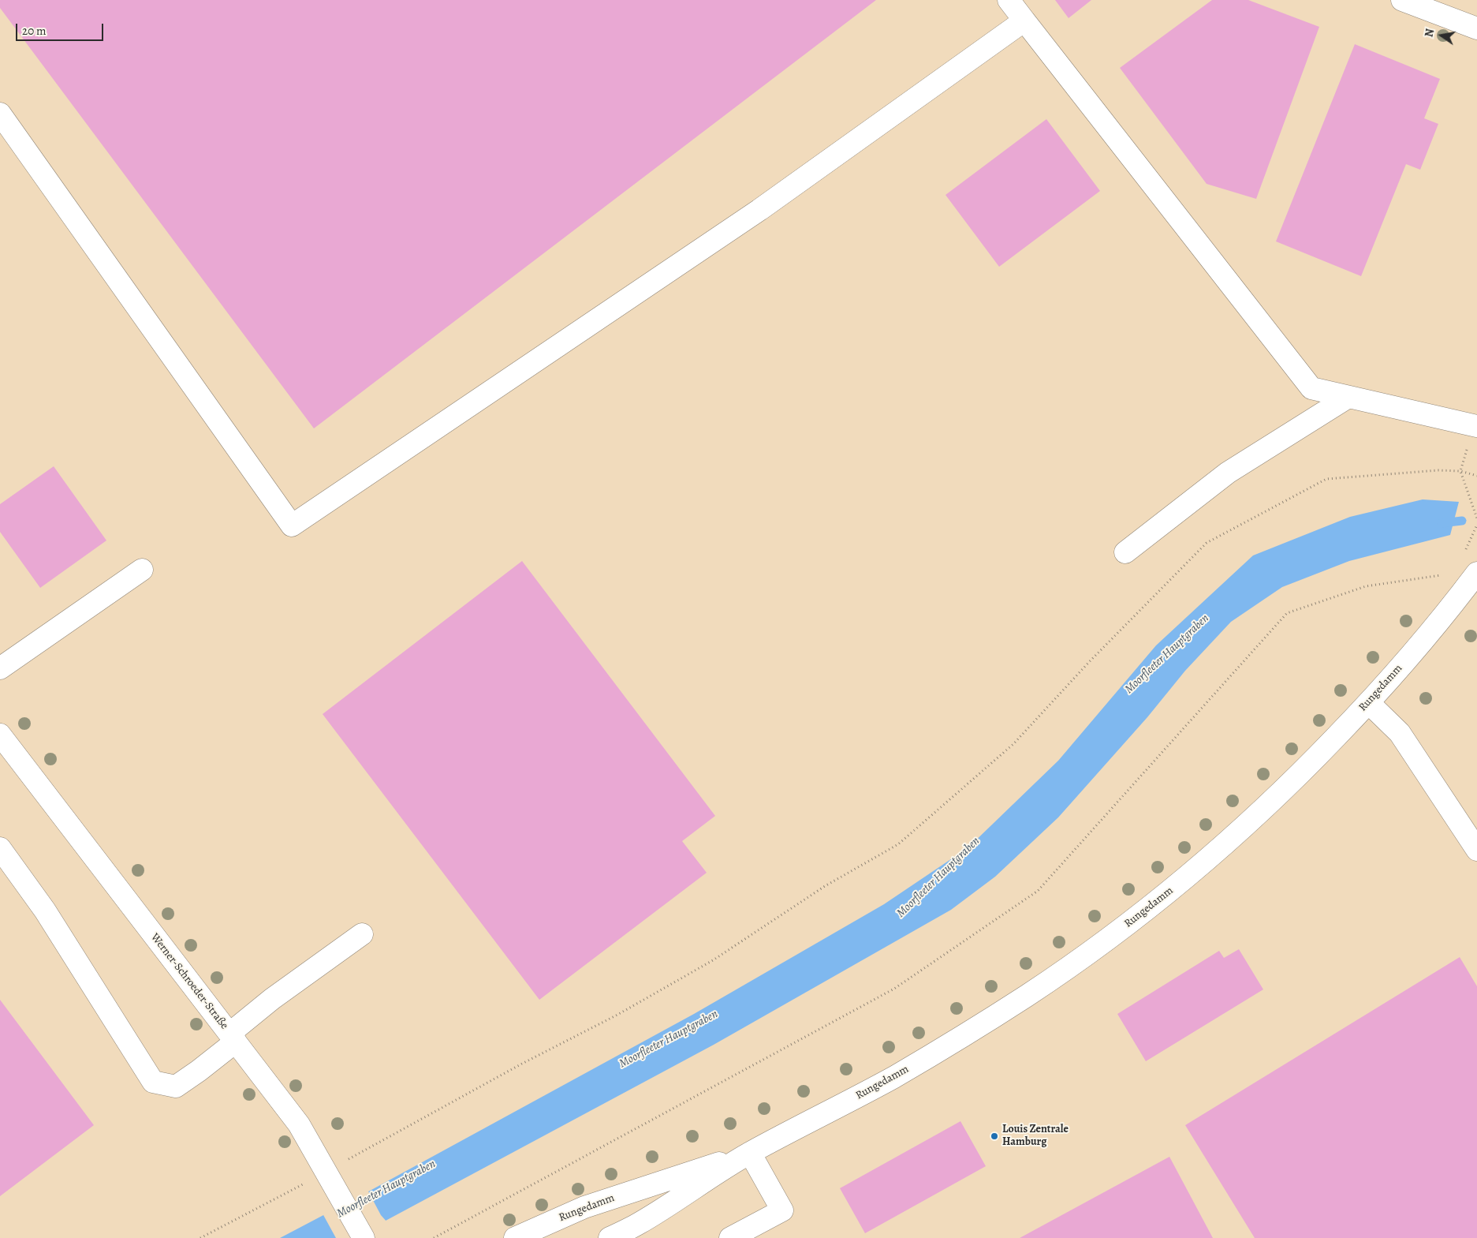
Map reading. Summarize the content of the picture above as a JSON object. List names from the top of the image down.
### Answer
{
  "streets": {
    "street": ["Rungedamm", "Werner-Schroeder-Straße"]
  },
  "water": ["Moorfleeter Hauptgraben"],
  "places": ["Louis Zentrale Hamburg"],
  "scale_bar": "20 m",
  "north": "left"
}
